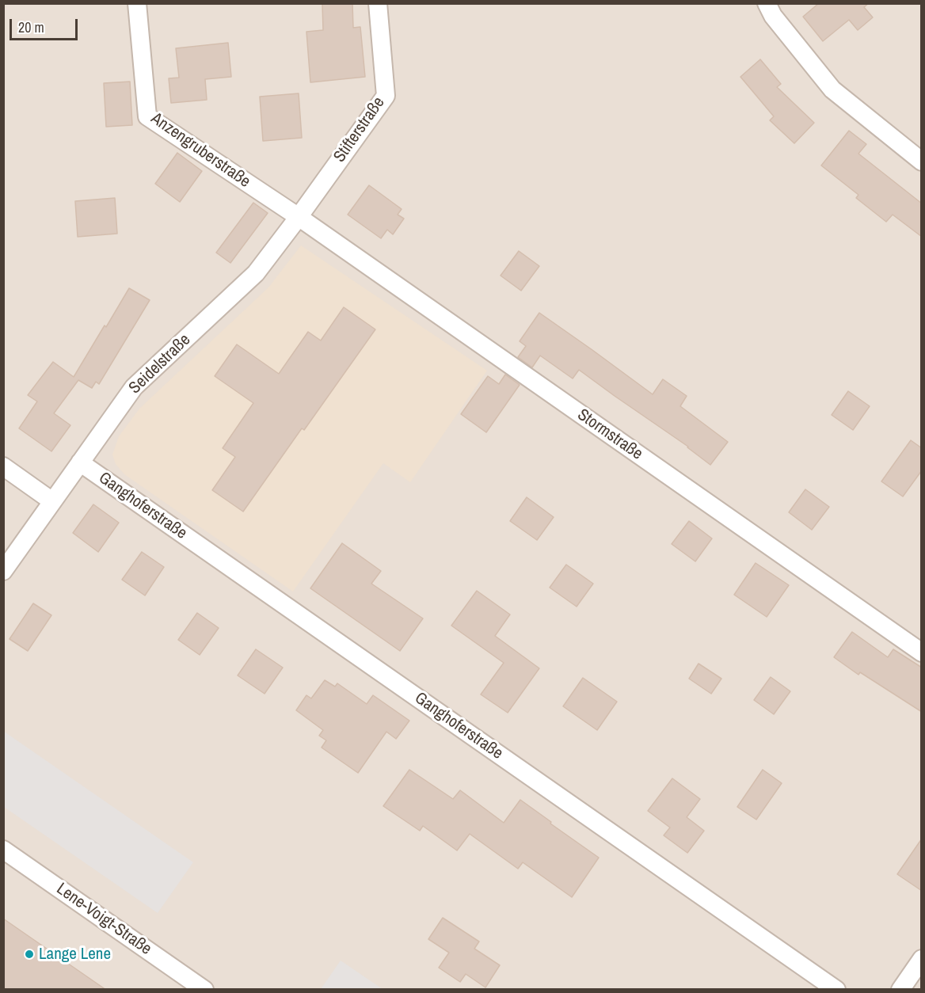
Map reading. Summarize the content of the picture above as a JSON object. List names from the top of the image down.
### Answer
{
  "streets": {
    "street": [
      "Stifterstraße",
      "Anzengruberstraße",
      "Seidelstraße",
      "Stormstraße",
      "Ganghoferstraße",
      "Lene-Voigt-Straße"
    ]
  },
  "crossings": [
    ["Stifterstraße", "Anzengruberstraße"],
    ["Stifterstraße", "Seidelstraße"],
    ["Stifterstraße", "Stormstraße"],
    ["Anzengruberstraße", "Seidelstraße"],
    ["Anzengruberstraße", "Stormstraße"],
    ["Seidelstraße", "Stormstraße"],
    ["Seidelstraße", "Ganghoferstraße"]
  ],
  "places": ["Lange Lene"],
  "scale_bar": "20 m"
}
